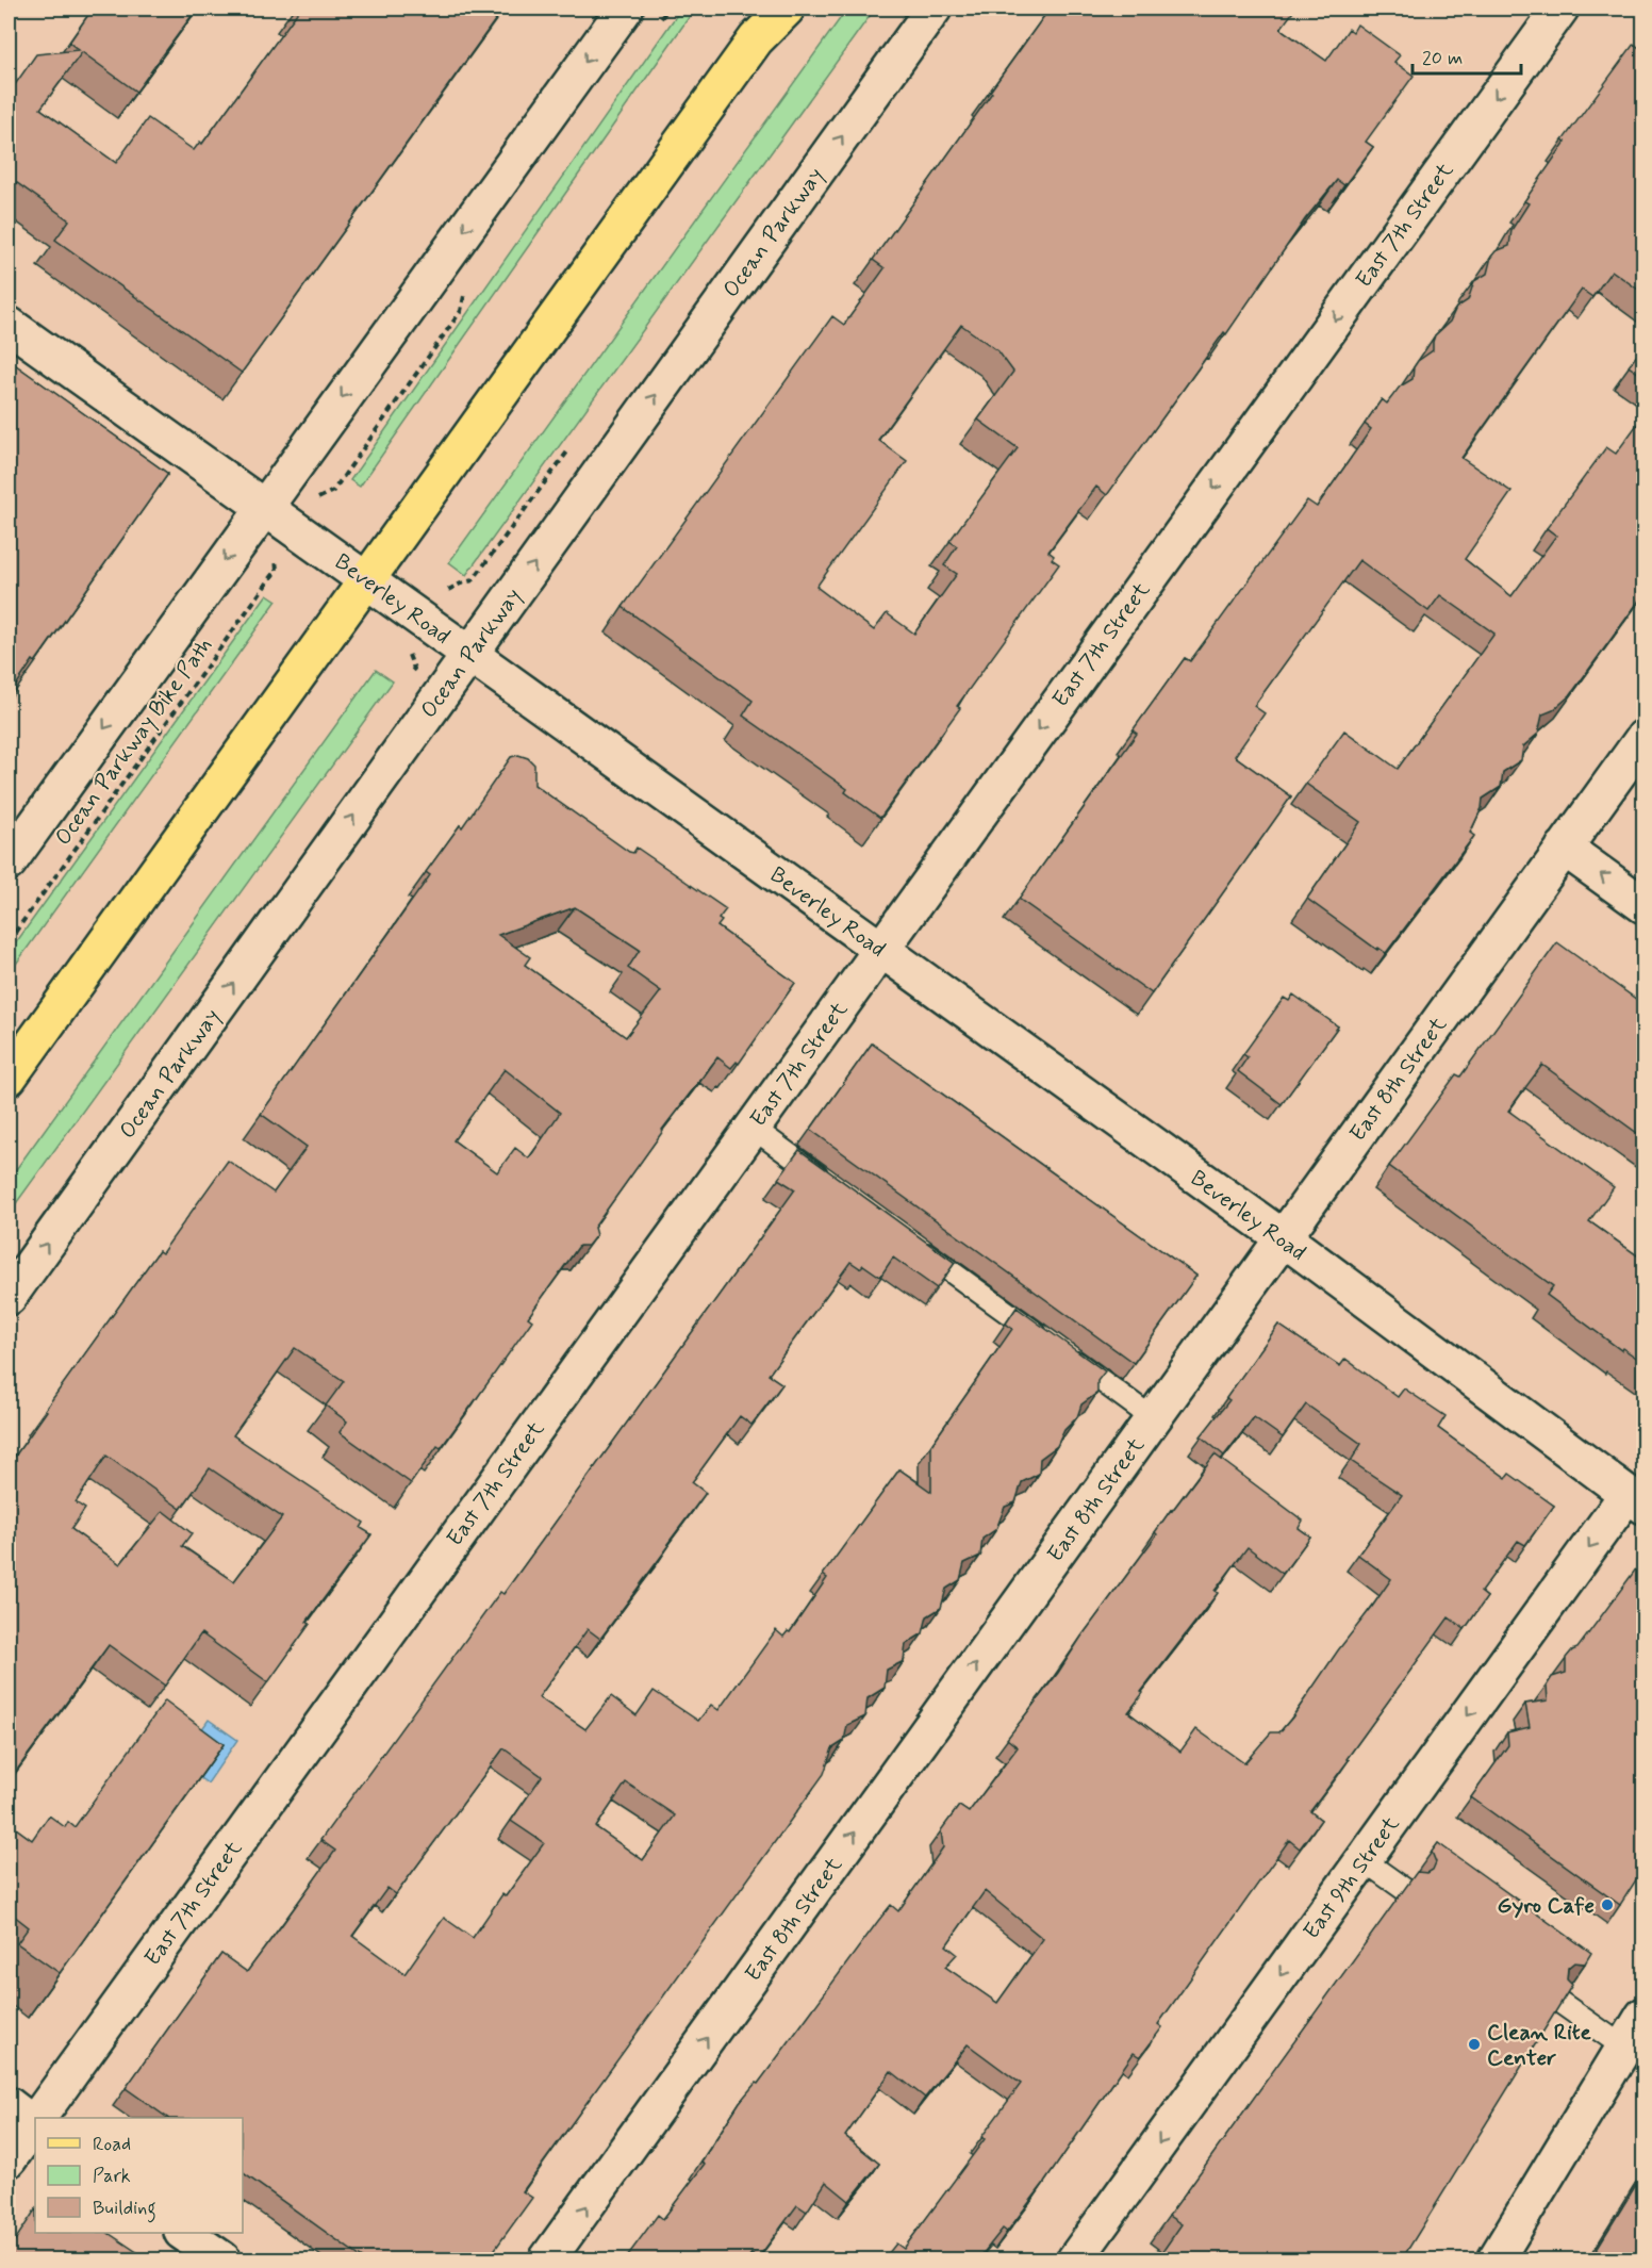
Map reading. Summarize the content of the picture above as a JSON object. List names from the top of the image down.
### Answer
{
  "streets": {
    "street": [
      "East 7th Street",
      "Ocean Parkway",
      "Beverley Road",
      "East 8th Street",
      "East 9th Street"
    ],
    "path": ["Ocean Parkway Bike Path"]
  },
  "crossings": [
    ["East 7th Street", "Beverley Road"],
    ["Ocean Parkway", "Beverley Road"],
    ["Beverley Road", "East 8th Street"],
    ["Beverley Road", "East 9th Street"]
  ],
  "one_way": ["East 7th Street", "East 8th Street", "East 9th Street"],
  "places": ["Gyro Cafe", "Clean Rite Center"],
  "legend": ["Road", "Park", "Building"],
  "scale_bar": "20 m"
}
